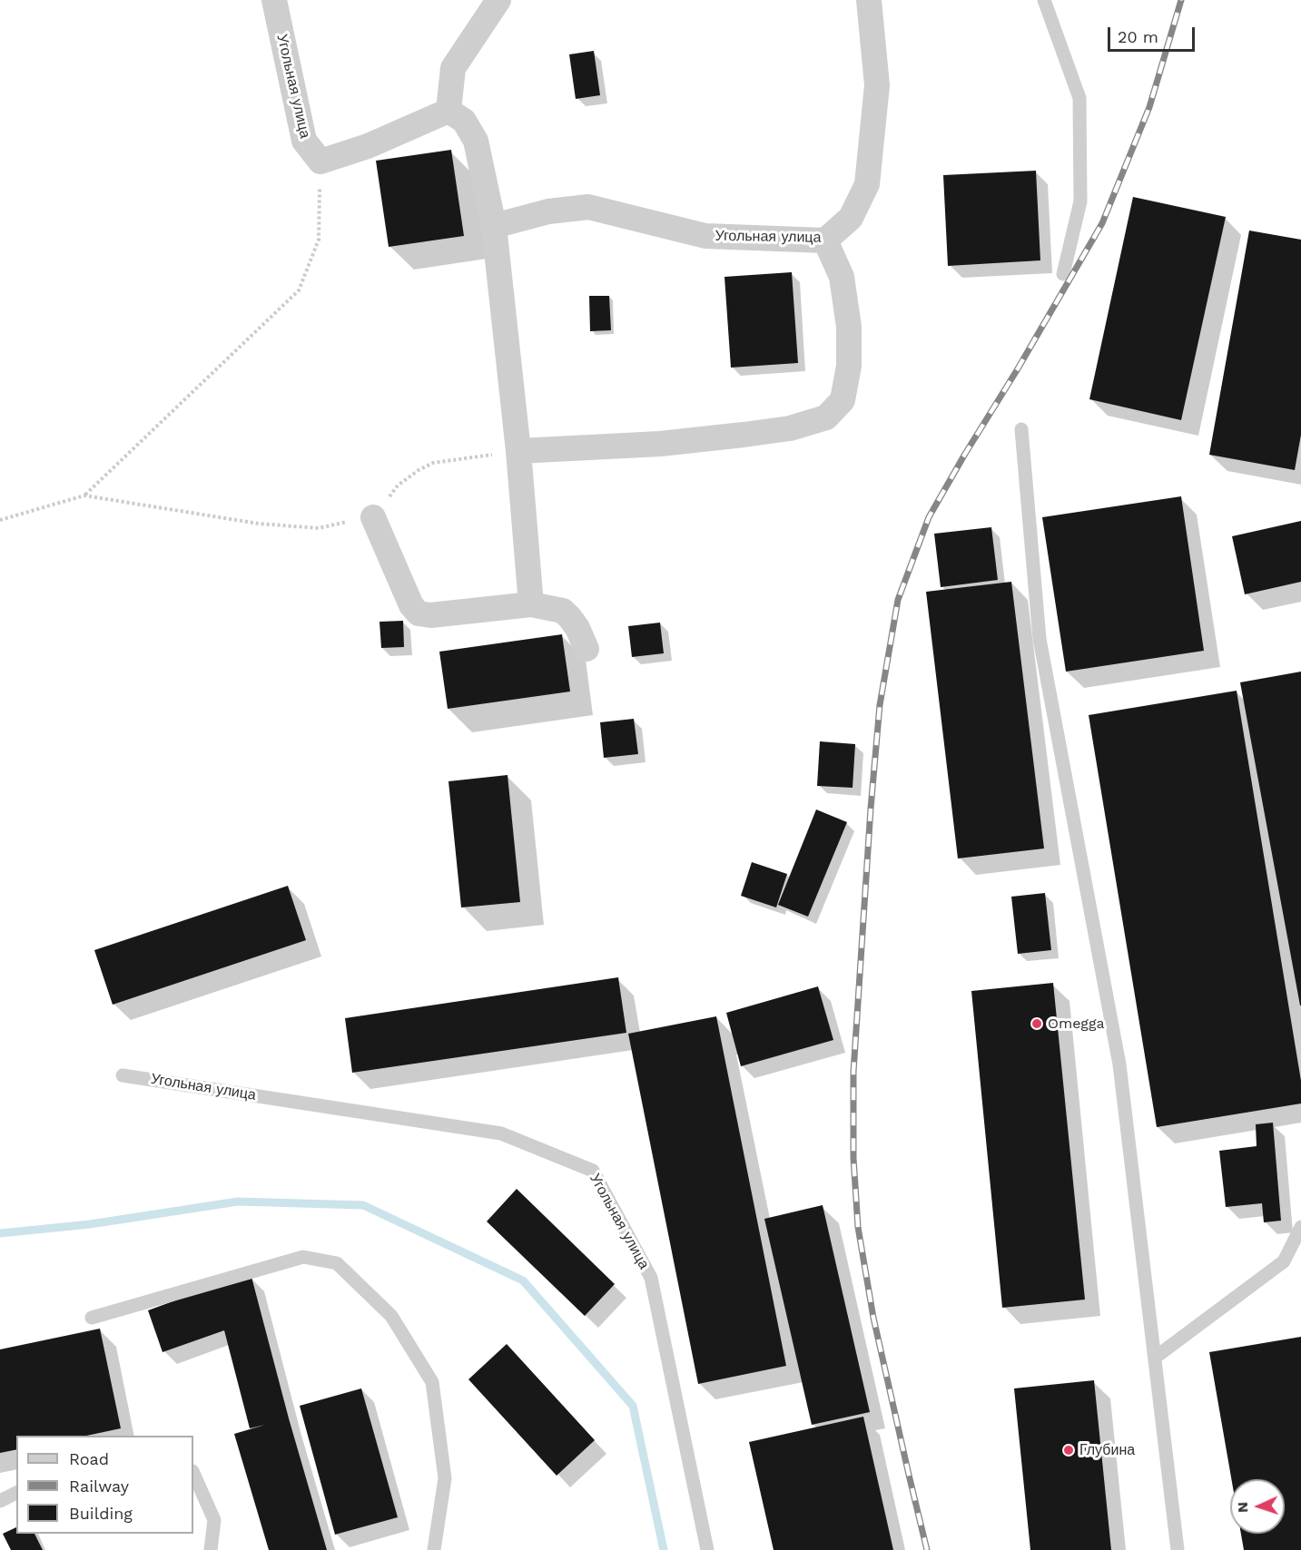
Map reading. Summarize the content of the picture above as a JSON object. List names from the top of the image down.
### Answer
{
  "streets": {
    "street": ["Угольная улица"]
  },
  "places": ["Omegga", "Глубина"],
  "legend": ["Road", "Railway", "Building"],
  "scale_bar": "20 m",
  "north": "left"
}
